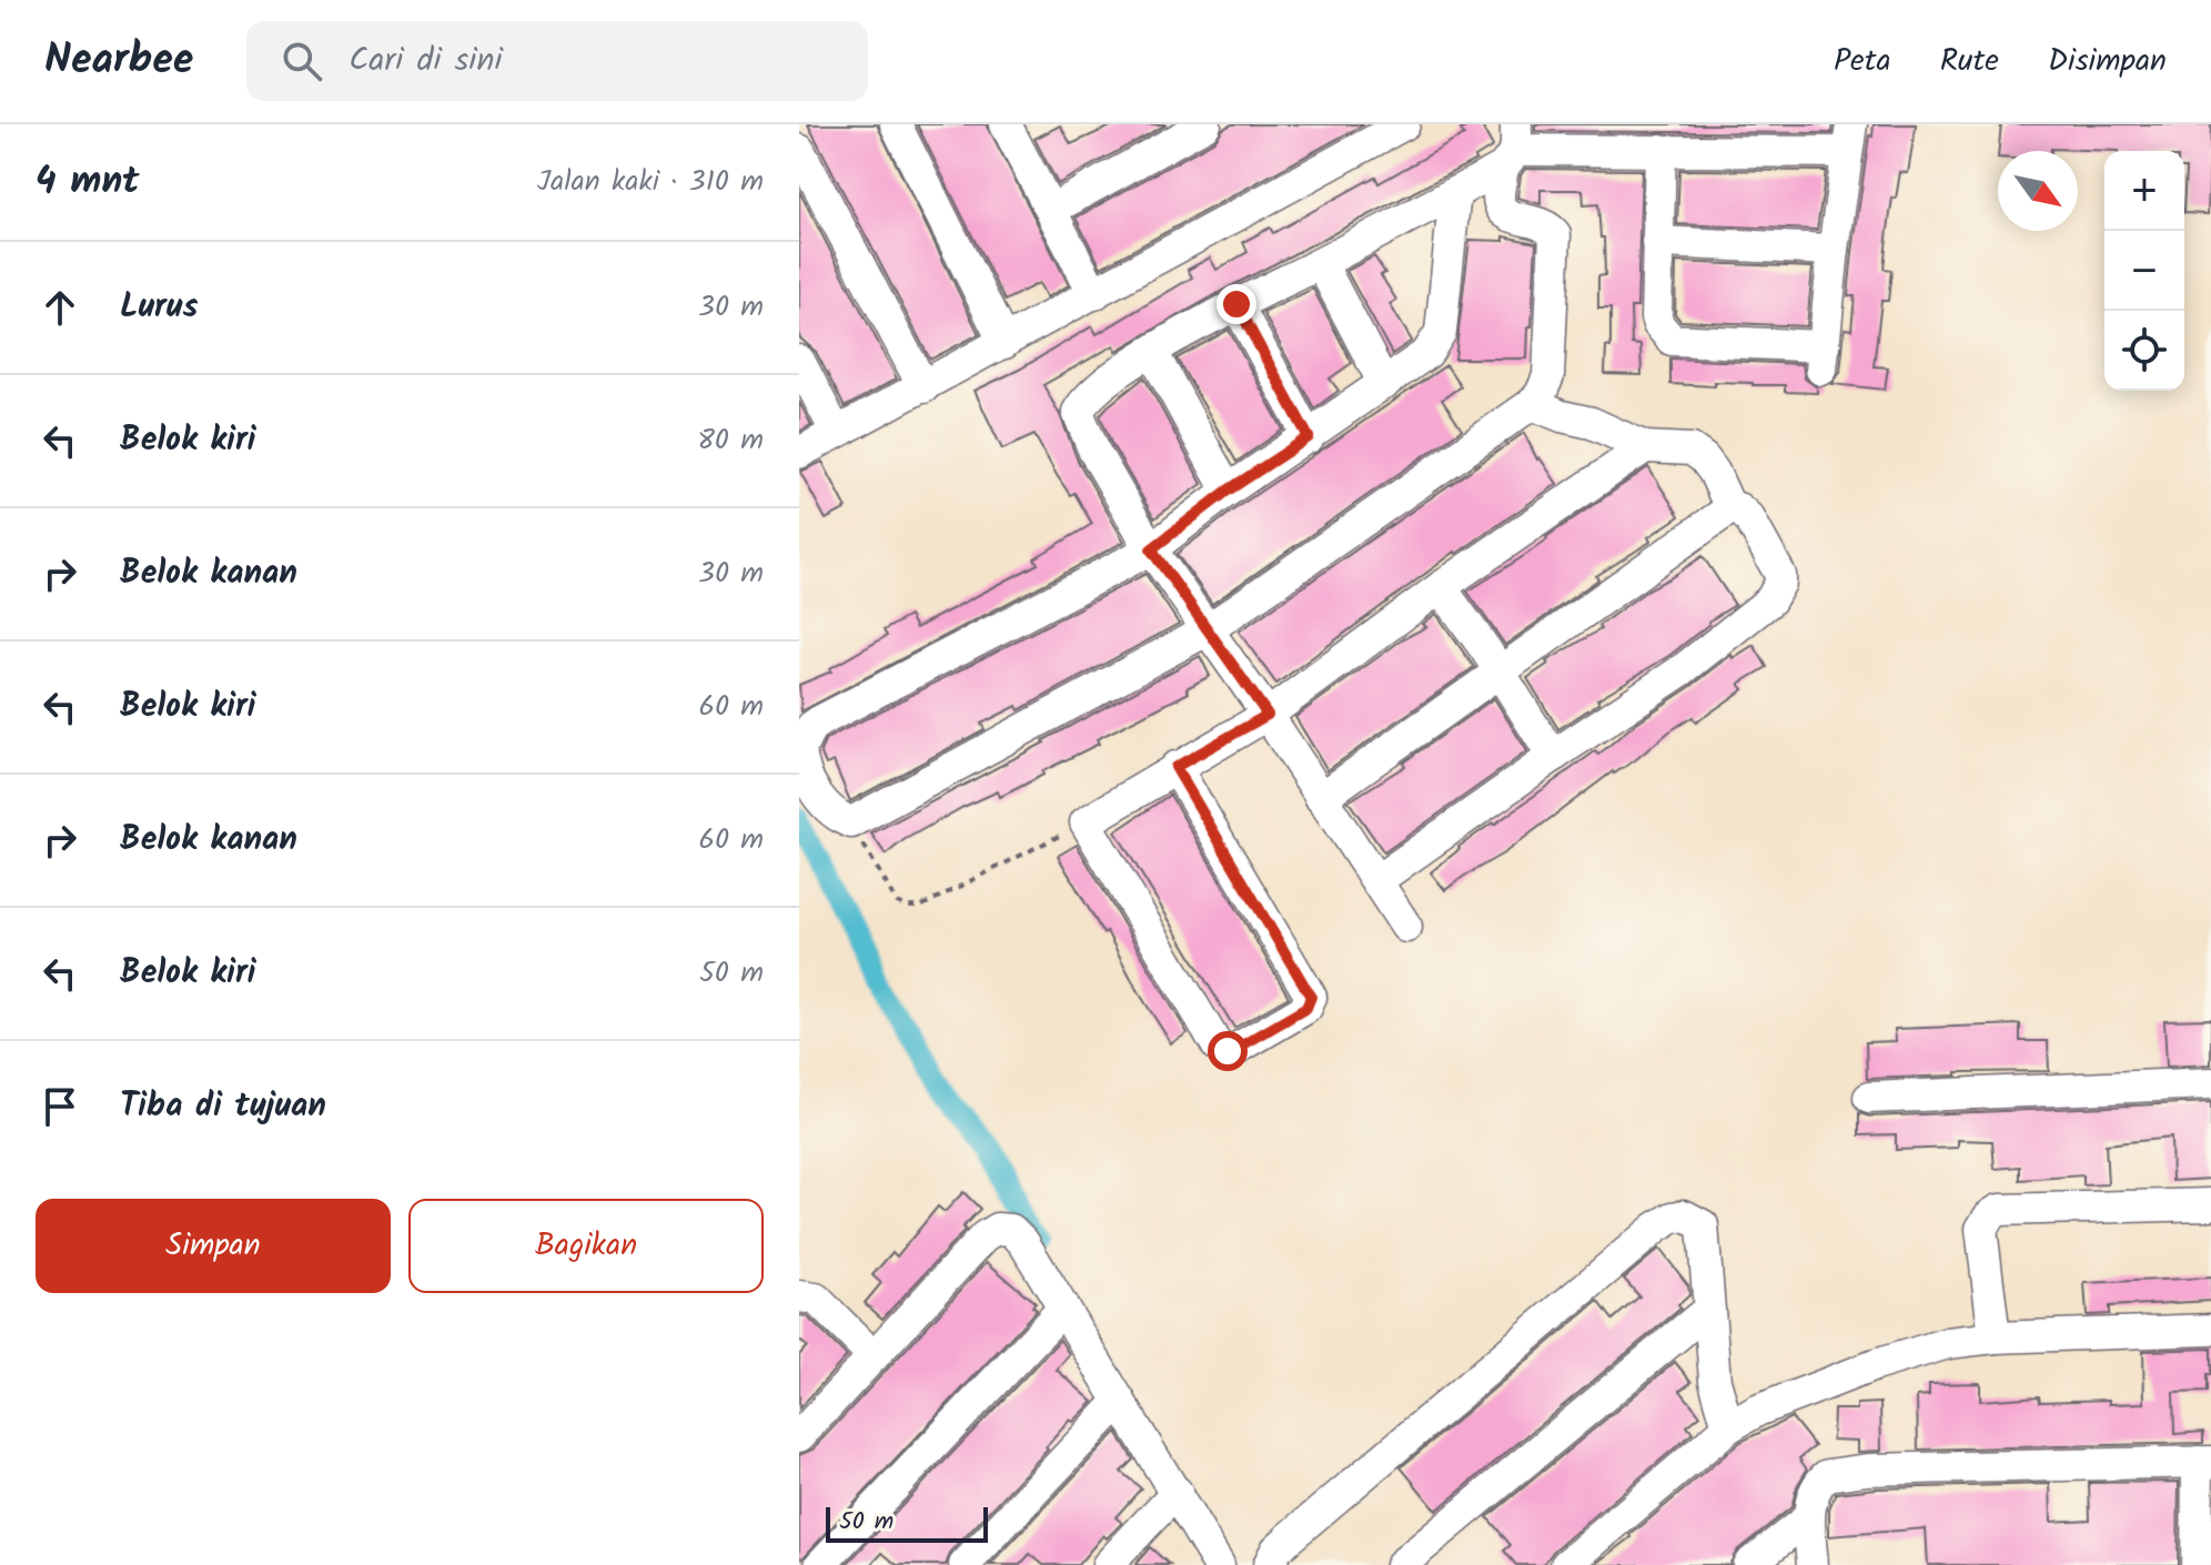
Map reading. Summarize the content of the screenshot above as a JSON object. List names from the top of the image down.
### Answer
{
  "scale_bar": "50 m",
  "north": "bottom right",
  "page": {
    "header": "Nearbee",
    "search": "Cari di sini",
    "nav": ["Peta", "Rute", "Disimpan"],
    "heading": ["4 mnt", "Jalan kaki · 310 m"],
    "map_buttons": ["+", "−"],
    "list": [
      ["Lurus", "30 m"],
      ["Belok kiri", "80 m"],
      ["Belok kanan", "30 m"],
      ["Belok kiri", "60 m"],
      ["Belok kanan", "60 m"],
      ["Belok kiri", "50 m"],
      "Tiba di tujuan"
    ],
    "buttons": ["Simpan", "Bagikan"],
    "scale": "50 m"
  }
}
